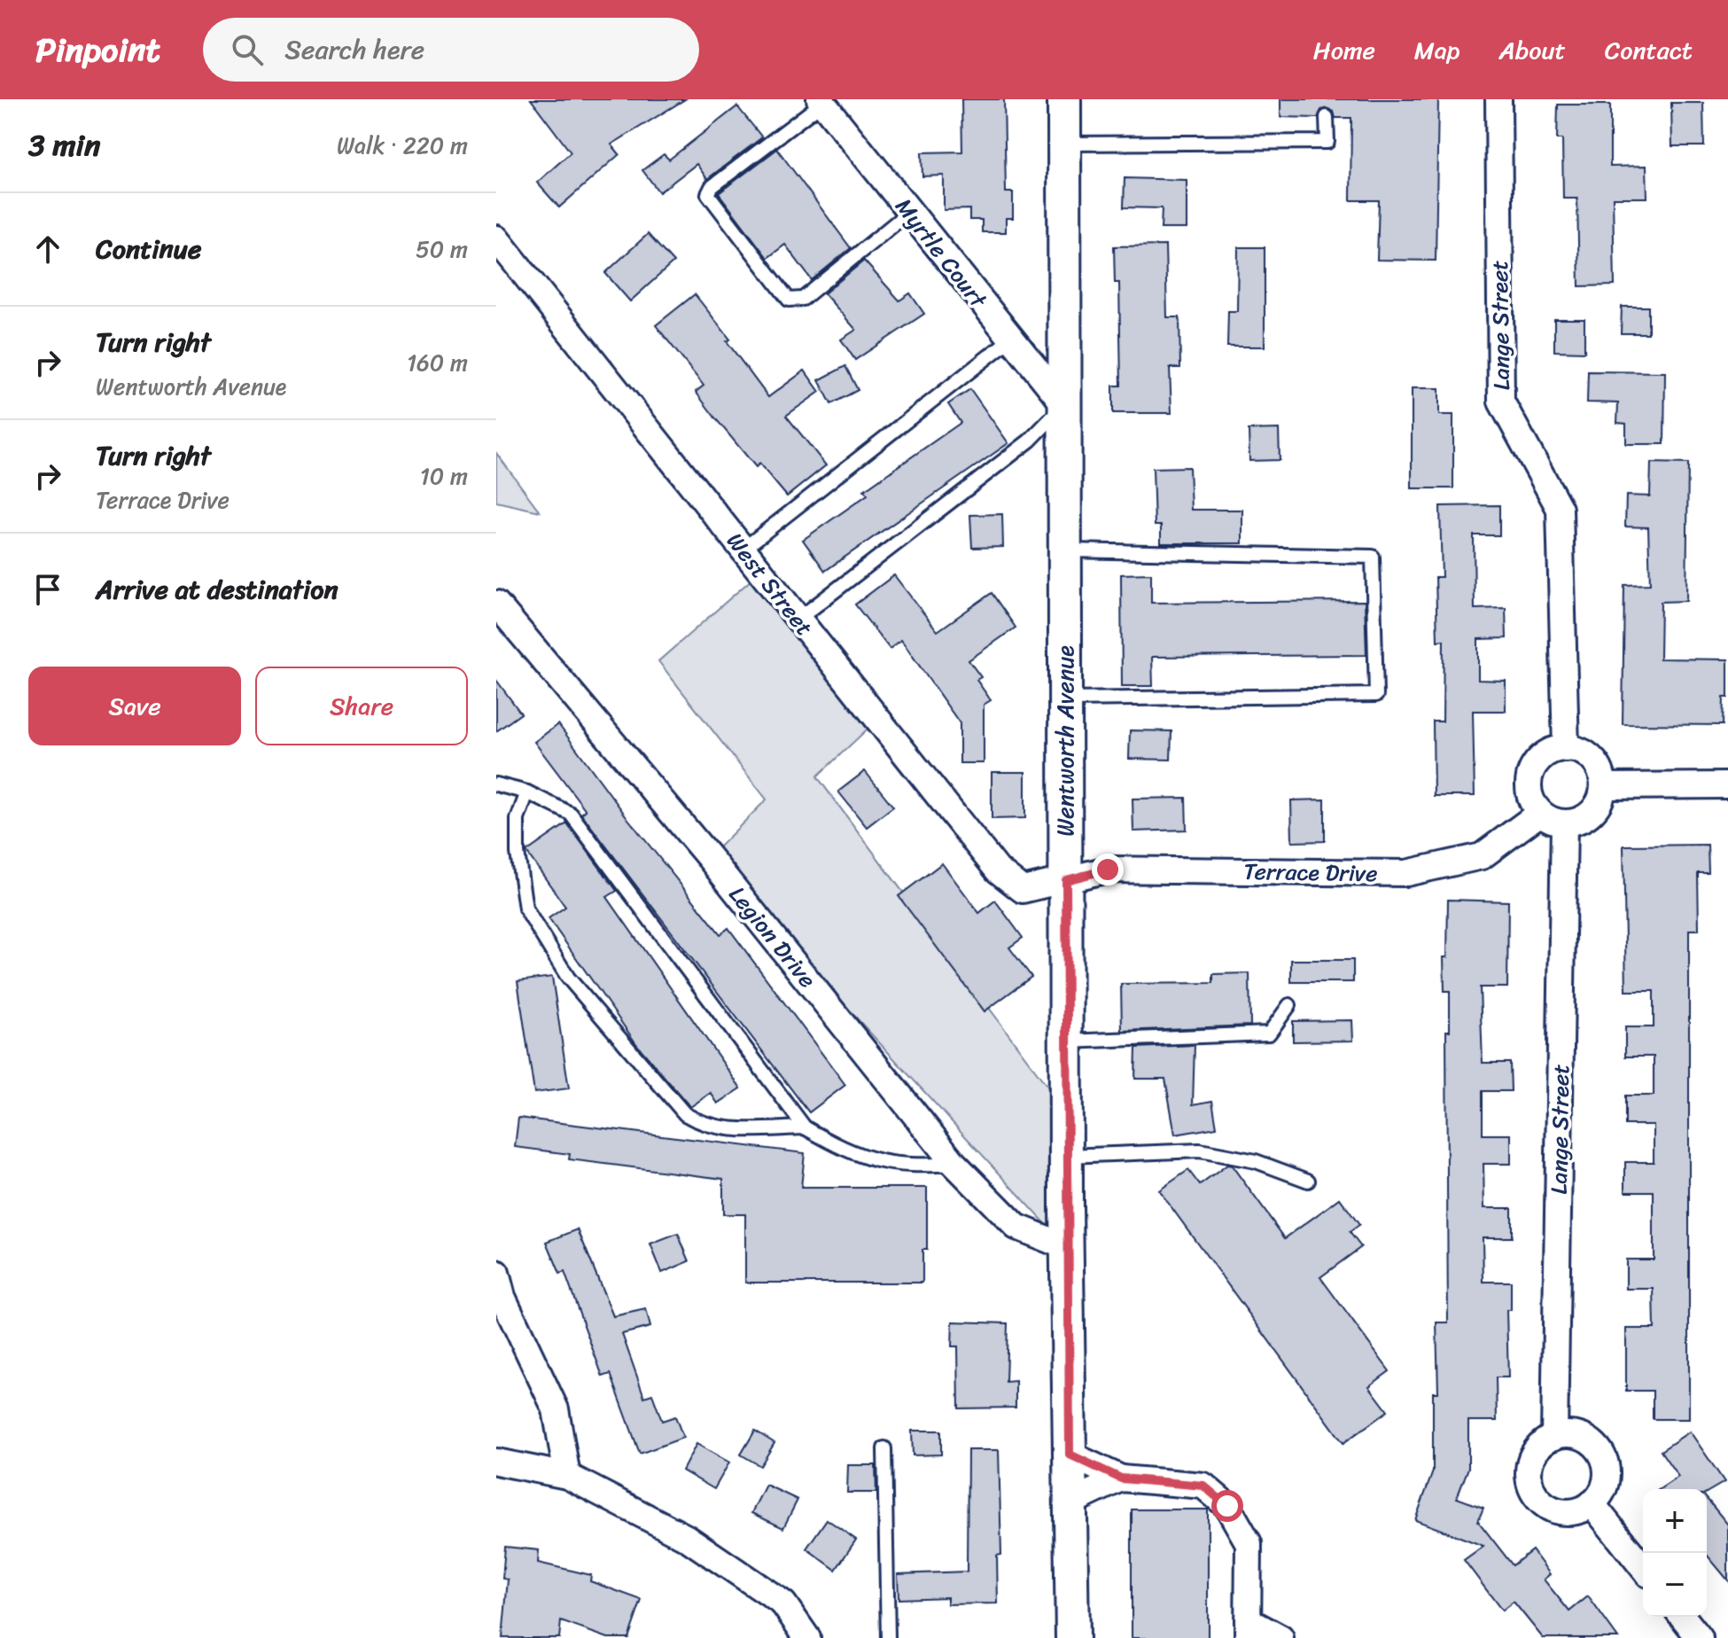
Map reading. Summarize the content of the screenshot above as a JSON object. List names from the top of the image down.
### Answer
{
  "streets": {
    "street": [
      "Myrtle Court",
      "Lange Street",
      "West Street",
      "Wentworth Avenue",
      "Terrace Drive",
      "Legion Drive"
    ]
  },
  "crossings": [
    ["Myrtle Court", "Wentworth Avenue"],
    ["Lange Street", "Terrace Drive"],
    ["West Street", "Wentworth Avenue"],
    ["West Street", "Terrace Drive"],
    ["Wentworth Avenue", "Terrace Drive"],
    ["Wentworth Avenue", "Legion Drive"]
  ],
  "page": {
    "header": "Pinpoint",
    "search": "Search here",
    "nav": [
      "Home",
      "Map",
      "About",
      "Contact"
    ],
    "heading": ["3 min", "Walk · 220 m"],
    "list": [
      ["Continue", "50 m"],
      ["Turn right", "Wentworth Avenue", "160 m"],
      ["Turn right", "Terrace Drive", "10 m"],
      "Arrive at destination"
    ],
    "buttons": ["Save", "Share"],
    "map_buttons": ["+", "−"]
  }
}
